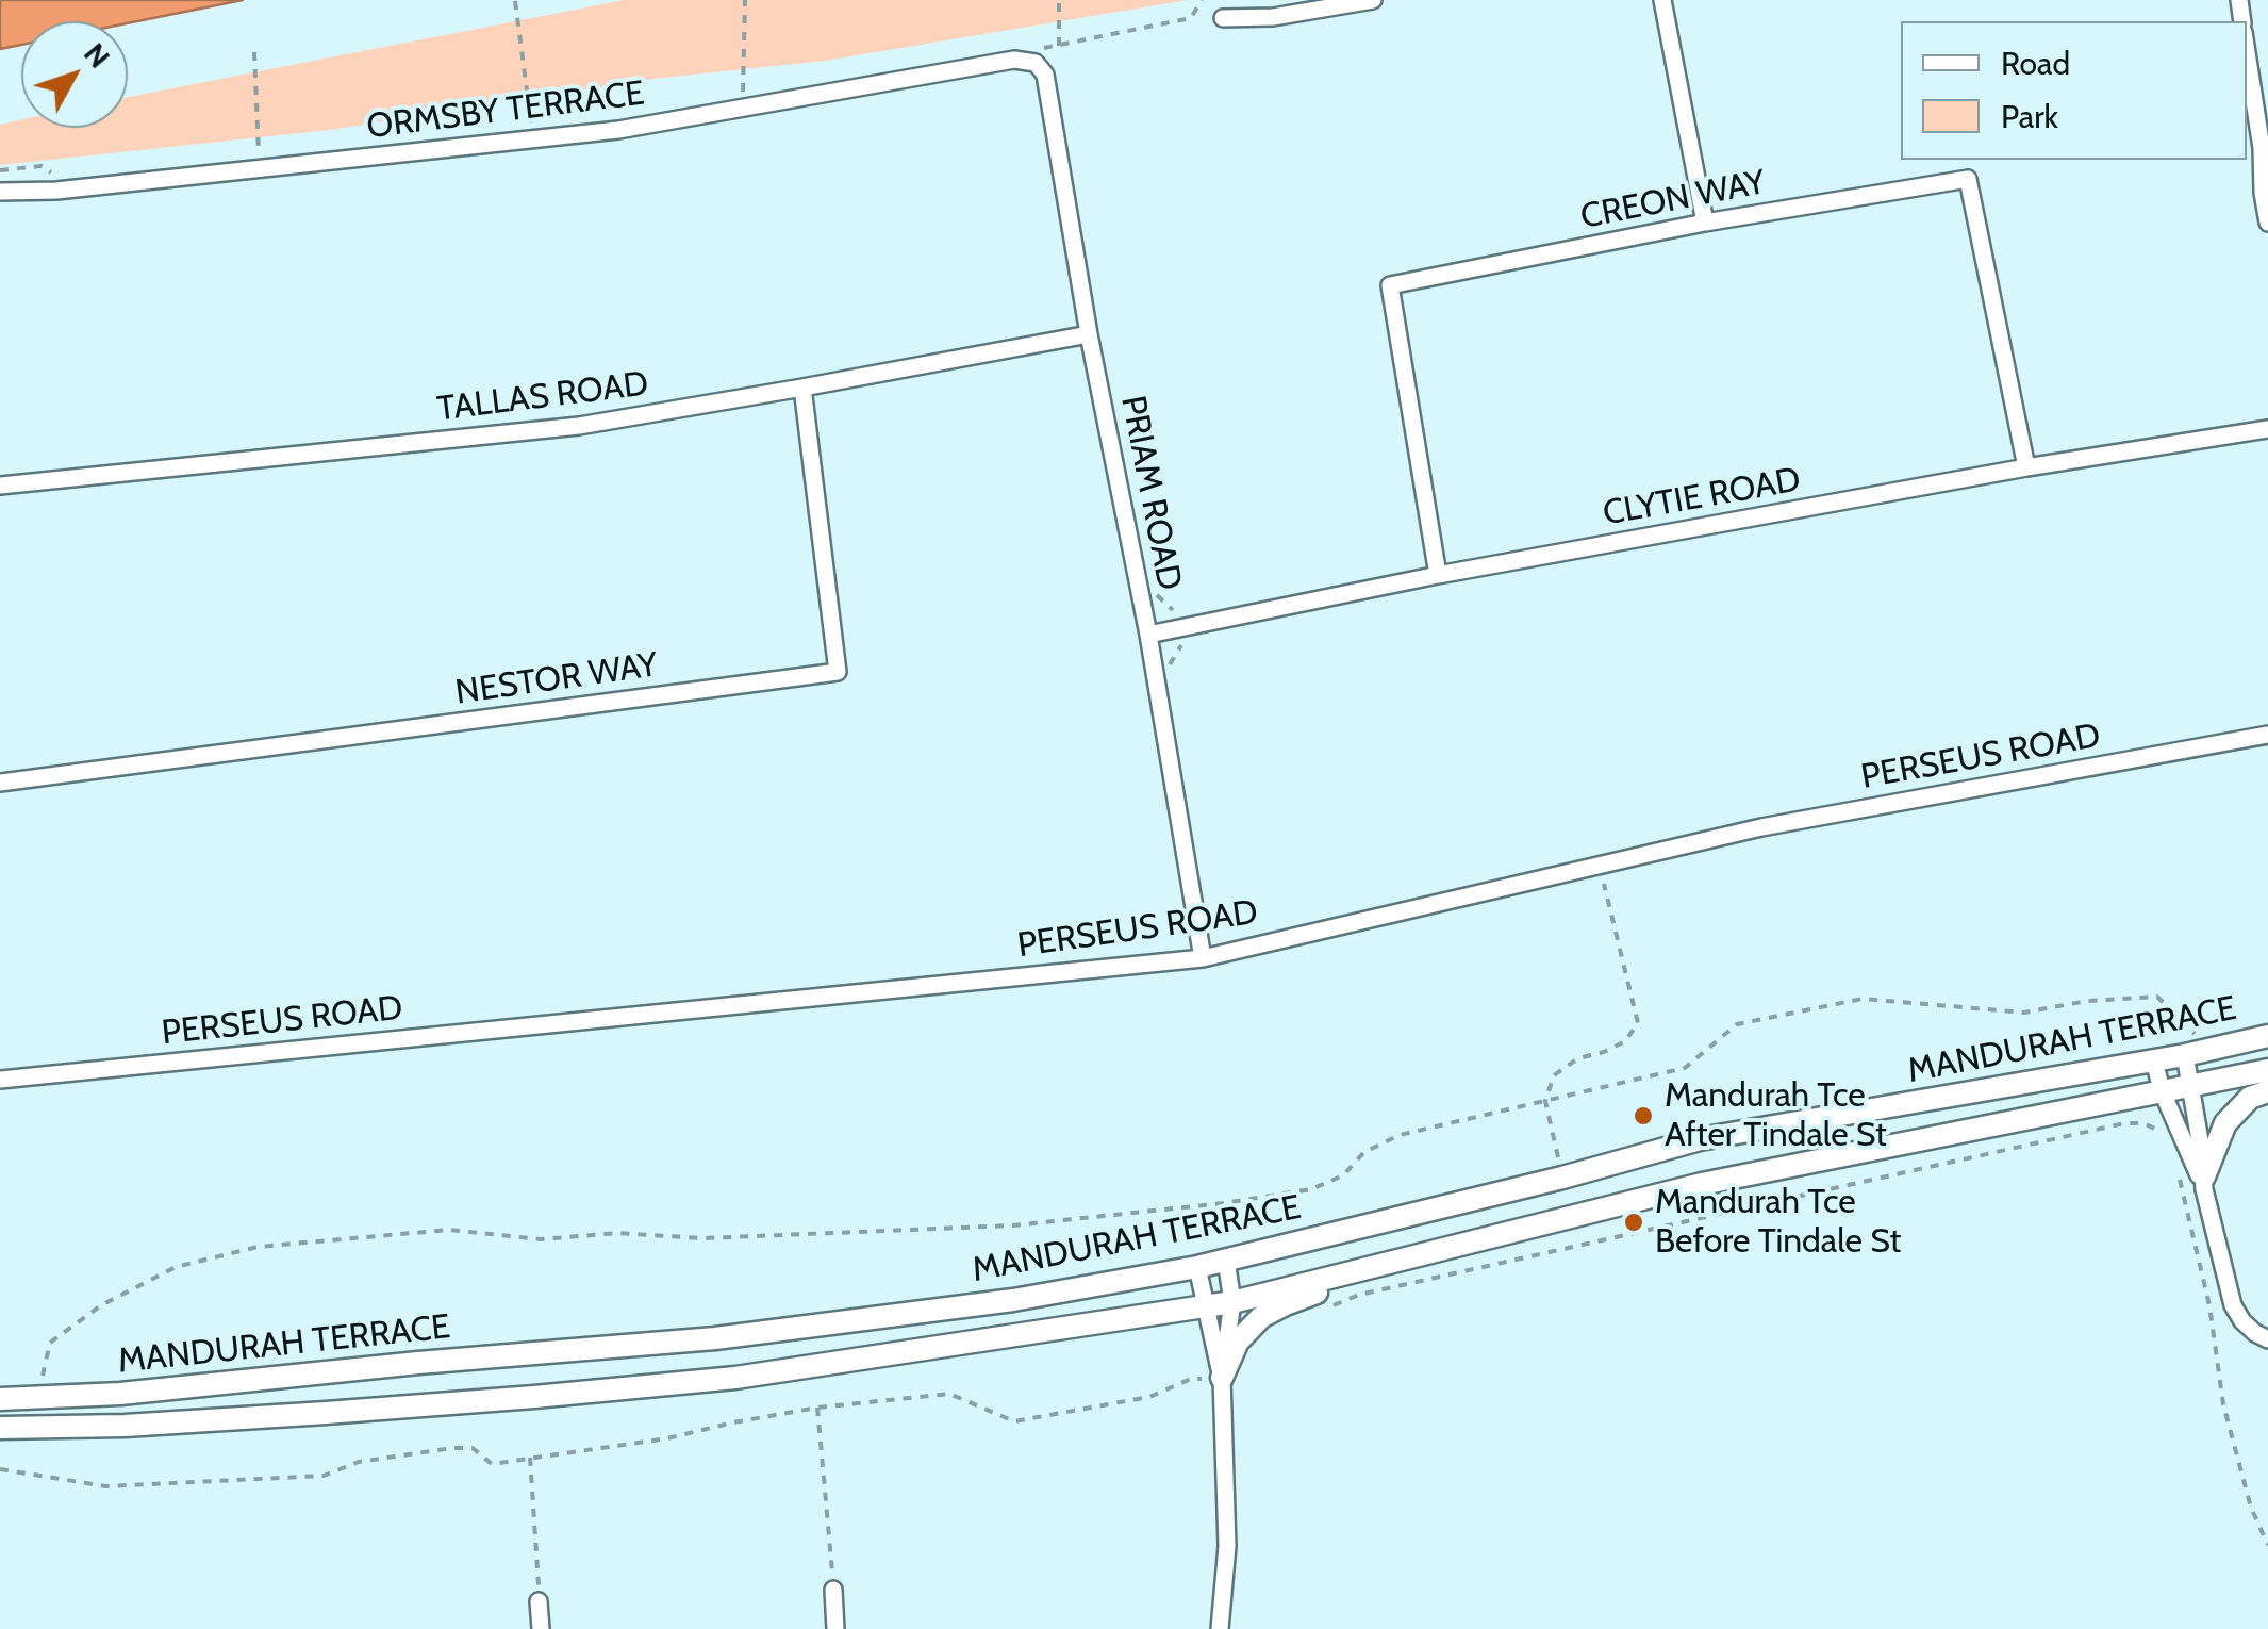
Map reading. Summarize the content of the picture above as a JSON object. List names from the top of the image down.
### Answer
{
  "streets": {
    "main road": ["MANDURAH TERRACE"],
    "street": [
      "ORMSBY TERRACE",
      "CREON WAY",
      "TALLAS ROAD",
      "PRIAM ROAD",
      "CLYTIE ROAD",
      "NESTOR WAY",
      "PERSEUS ROAD"
    ]
  },
  "crossings": [
    ["ORMSBY TERRACE", "PRIAM ROAD"],
    ["CREON WAY", "CLYTIE ROAD"],
    ["TALLAS ROAD", "PRIAM ROAD"],
    ["TALLAS ROAD", "NESTOR WAY"],
    ["PRIAM ROAD", "CLYTIE ROAD"],
    ["PRIAM ROAD", "PERSEUS ROAD"]
  ],
  "places": ["Mandurah Tce After Tindale St", "Mandurah Tce Before Tindale St"],
  "legend": ["Road", "Park"],
  "north": "top right"
}
